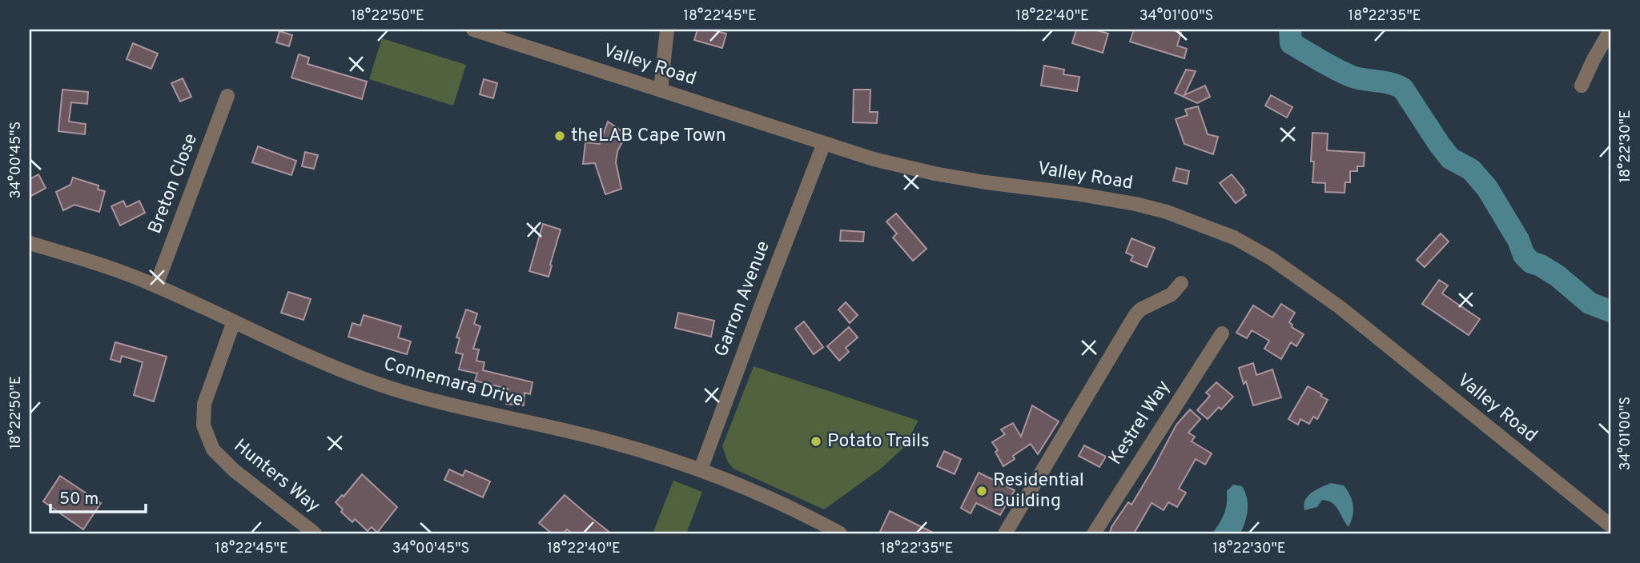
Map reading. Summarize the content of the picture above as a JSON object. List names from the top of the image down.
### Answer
{
  "streets": {
    "street": [
      "Valley Road",
      "Breton Close",
      "Garron Avenue",
      "Connemara Drive",
      "Kestrel Way",
      "Hunters Way"
    ]
  },
  "crossings": [
    ["Valley Road", "Garron Avenue"],
    ["Breton Close", "Connemara Drive"],
    ["Garron Avenue", "Connemara Drive"],
    ["Connemara Drive", "Hunters Way"]
  ],
  "places": ["theLAB Cape Town", "Potato Trails", "Residential Building"],
  "scale_bar": "50 m",
  "coordinates": [
    "18°22'50\"E",
    "18°22'45\"E",
    "18°22'40\"E",
    "34°01'00\"S",
    "18°22'35\"E",
    "18°22'30\"E",
    "34°00'45\"S"
  ]
}
